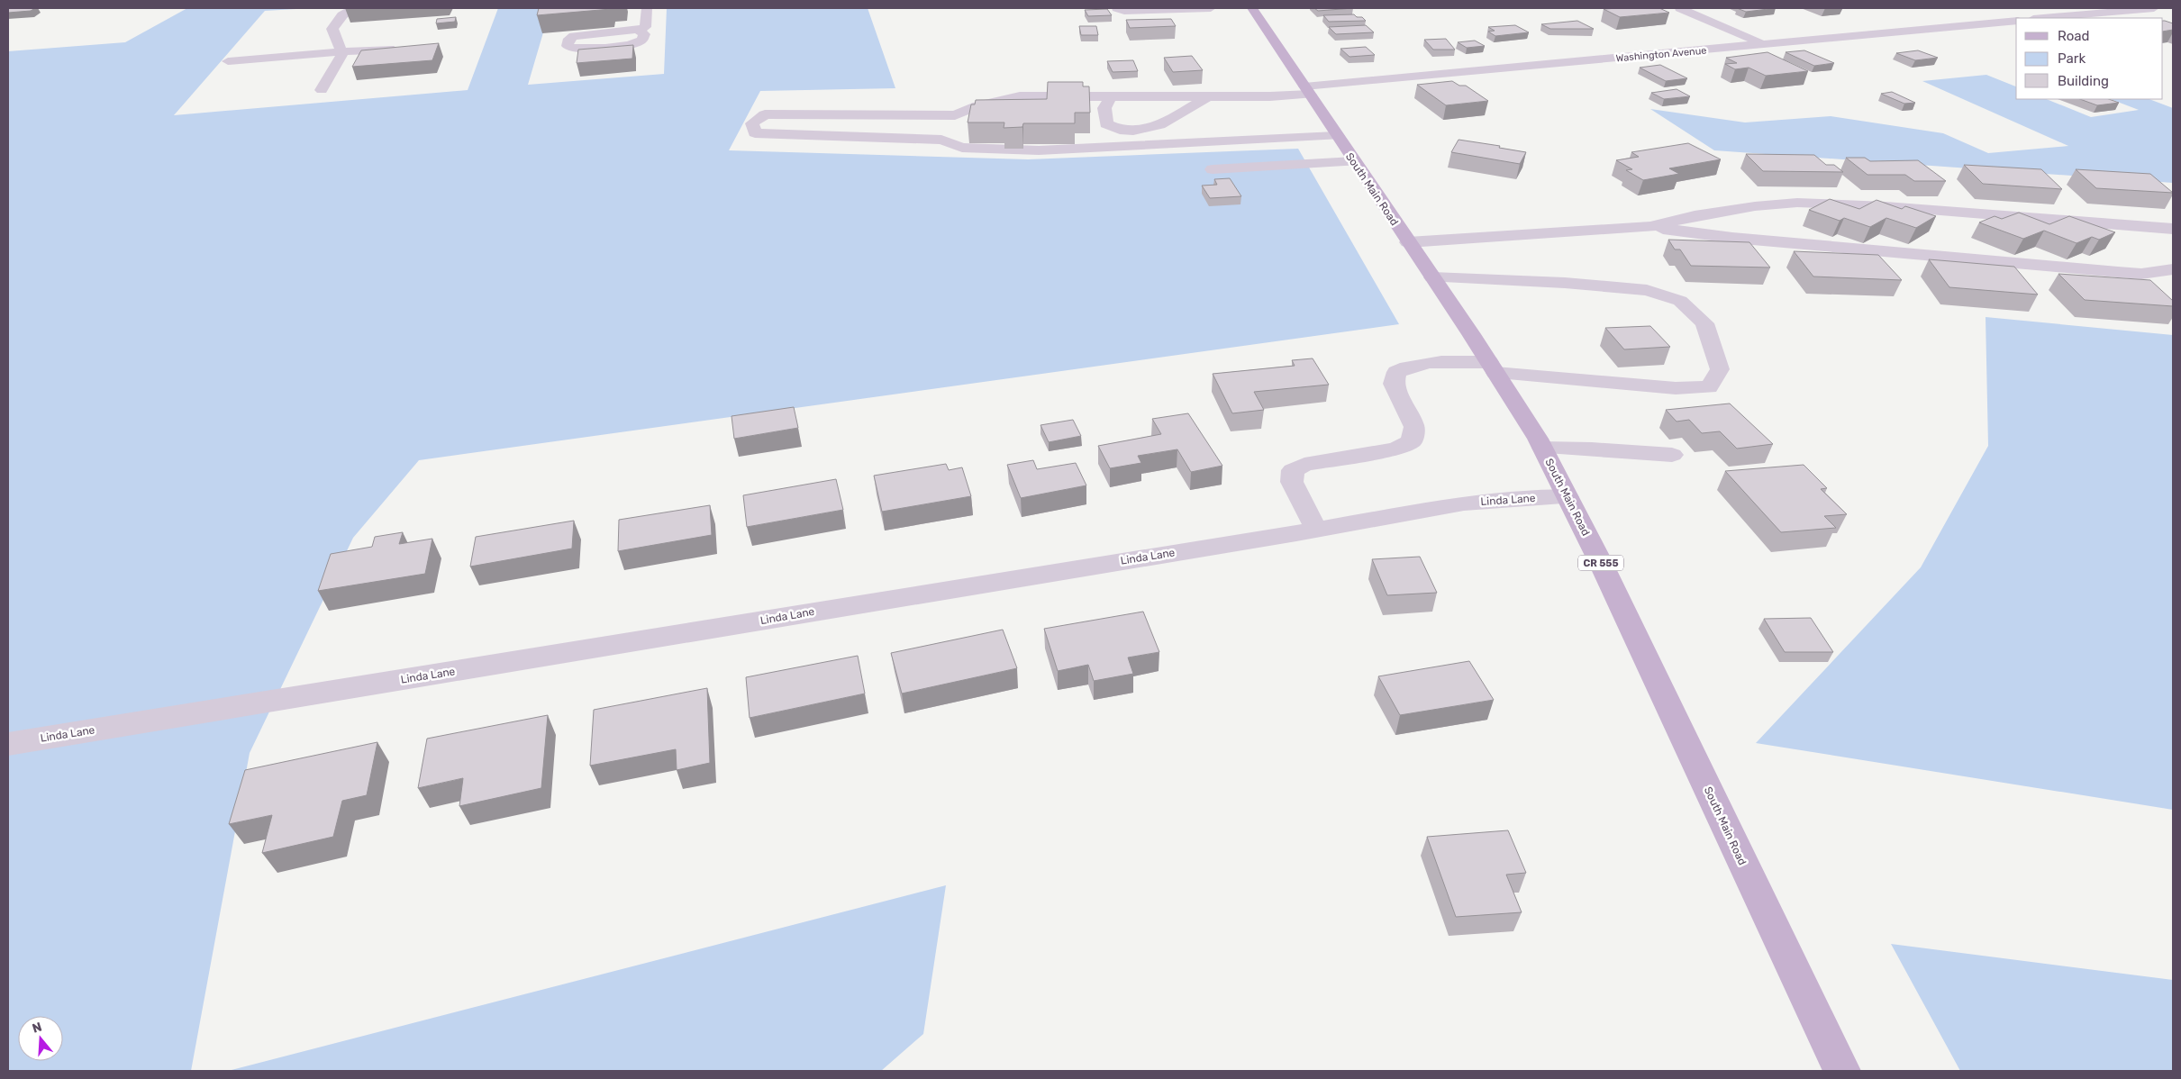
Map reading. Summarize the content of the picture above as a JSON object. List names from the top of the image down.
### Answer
{
  "streets": {
    "main road": ["South Main Road", "CR 555"],
    "street": ["Washington Avenue", "Linda Lane"]
  },
  "crossings": [
    ["Washington Avenue", "South Main Road"],
    ["South Main Road", "Linda Lane"]
  ],
  "legend": ["Road", "Park", "Building"],
  "north": "top"
}
